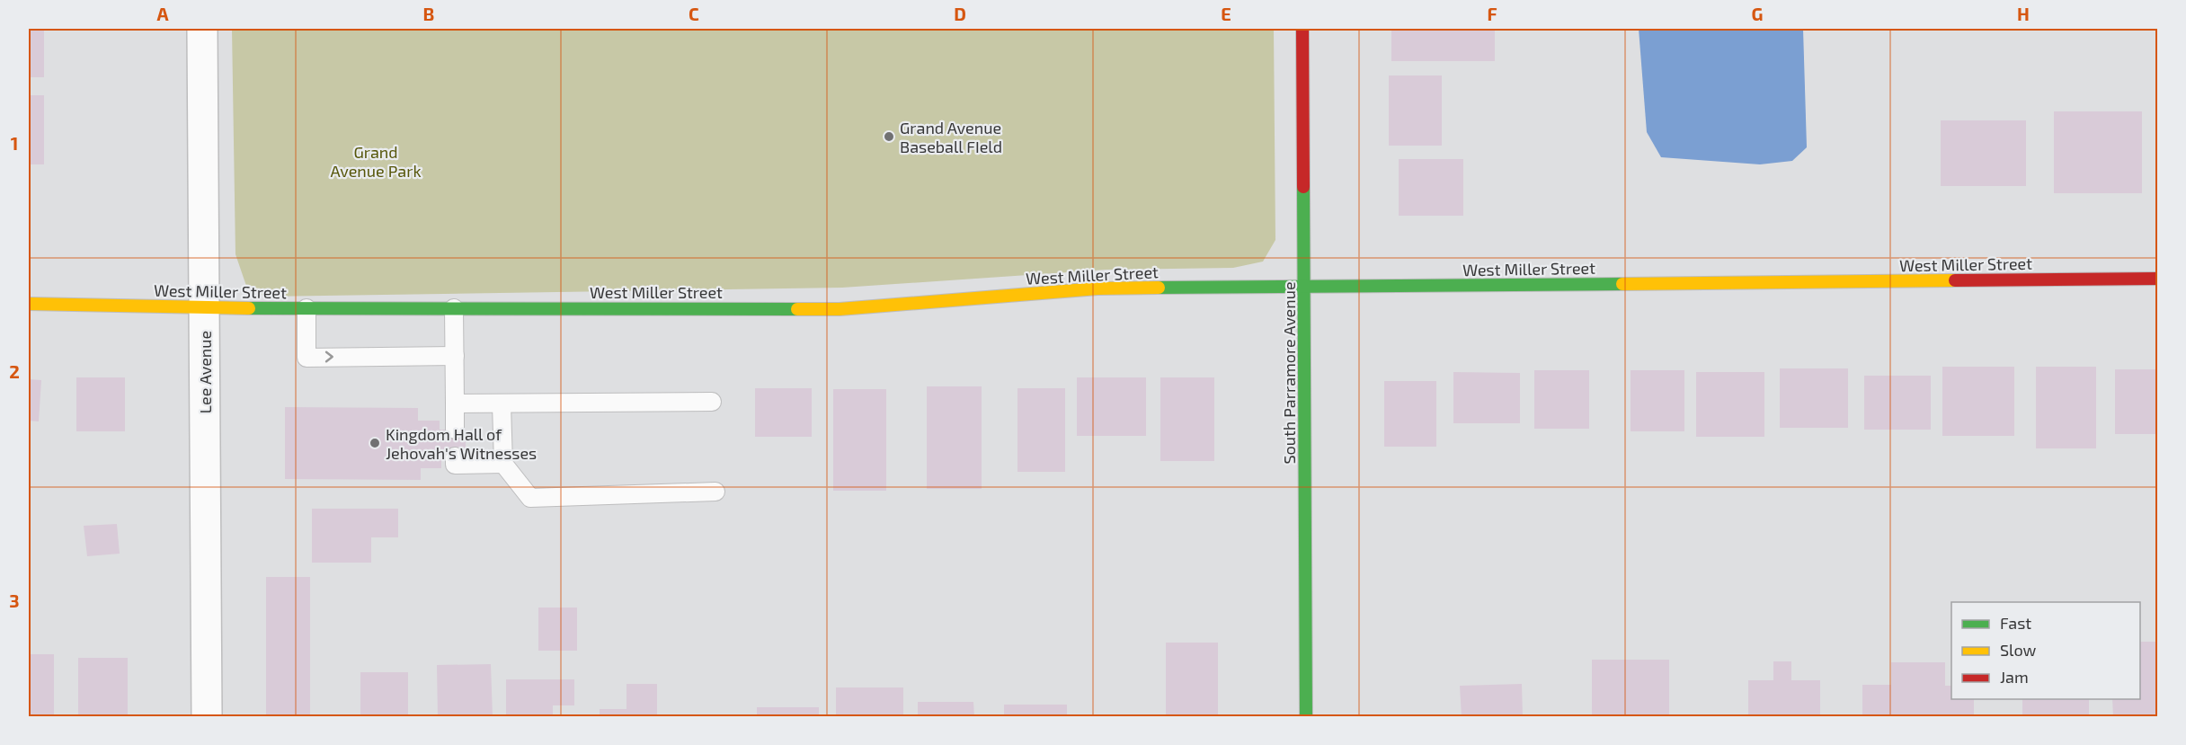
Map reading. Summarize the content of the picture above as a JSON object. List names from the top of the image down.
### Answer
{
  "streets": {
    "street": ["West Miller Street", "Lee Avenue", "South Parramore Avenue"]
  },
  "crossings": [
    ["West Miller Street", "Lee Avenue"],
    ["West Miller Street", "South Parramore Avenue"]
  ],
  "parks": ["Grand Avenue Park"],
  "places": ["Grand Avenue Baseball FIeld", "Kingdom Hall of Jehovah's Witnesses"],
  "legend": ["Fast", "Slow", "Jam"],
  "grid": {
    "columns": [
      "A",
      "B",
      "C",
      "D",
      "E",
      "F",
      "G",
      "H"
    ],
    "rows": ["1", "2", "3"]
  }
}
